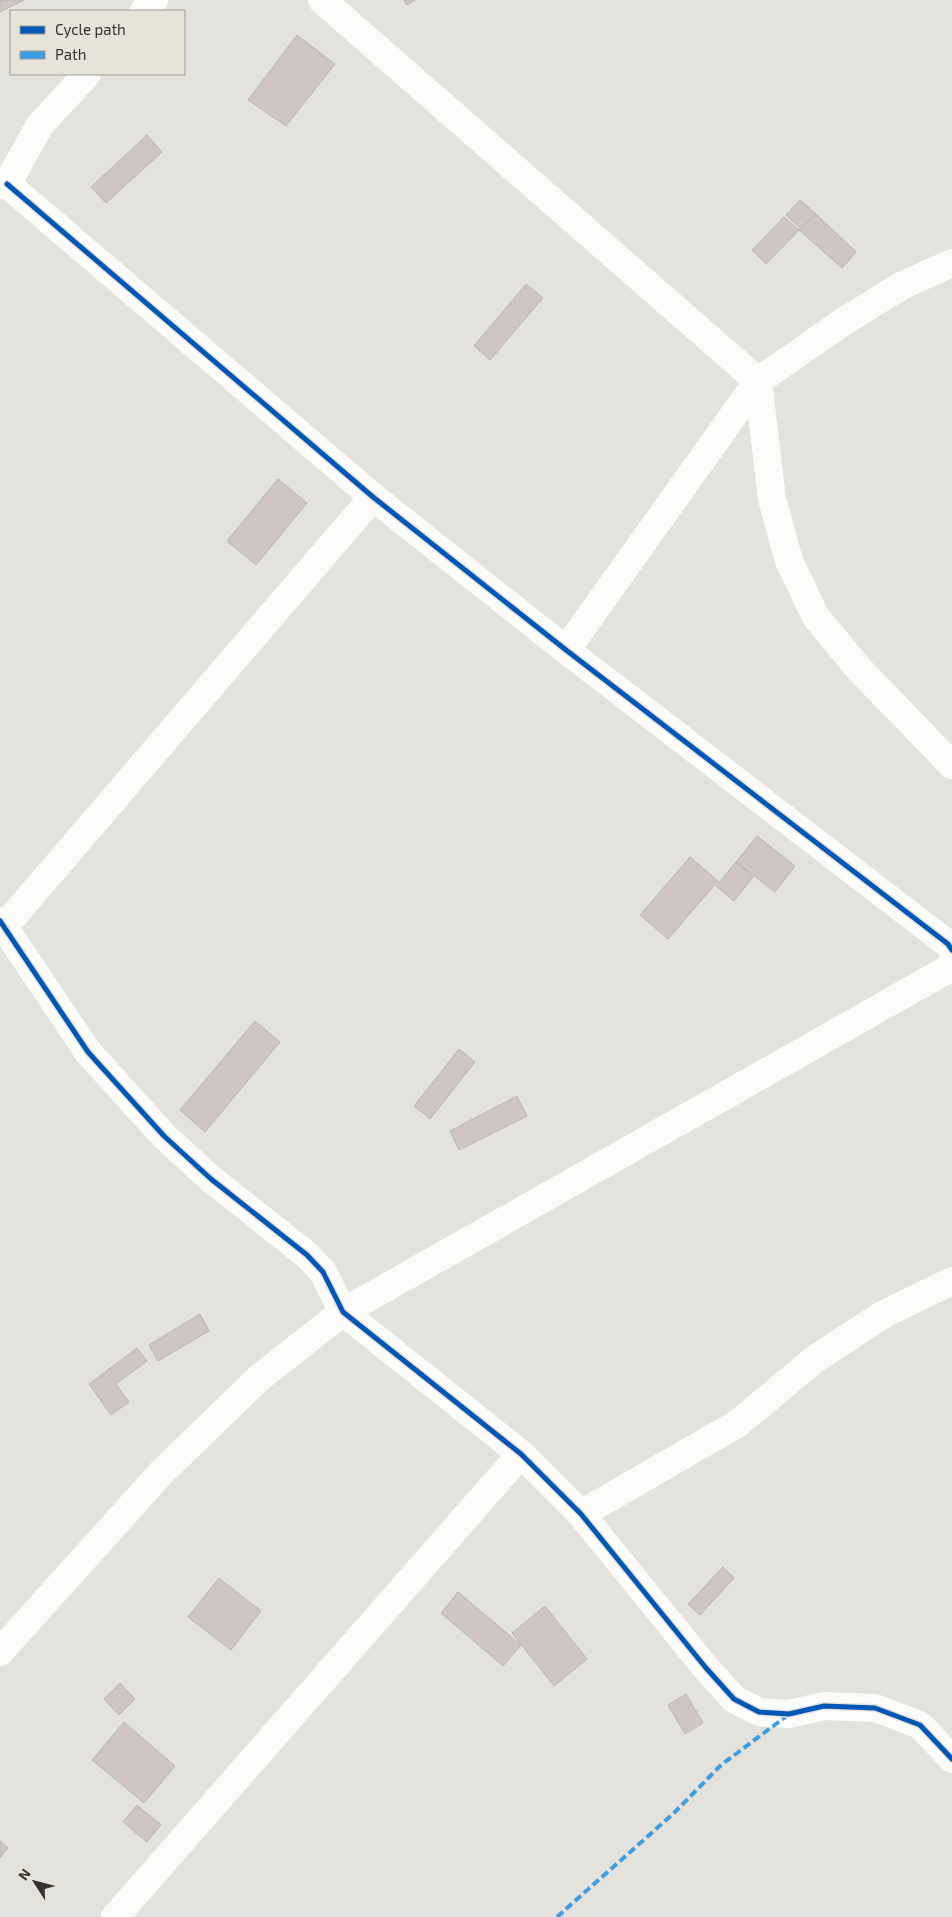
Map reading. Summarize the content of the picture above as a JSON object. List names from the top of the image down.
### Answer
{
  "legend": ["Cycle path", "Path"],
  "north": "top left"
}
